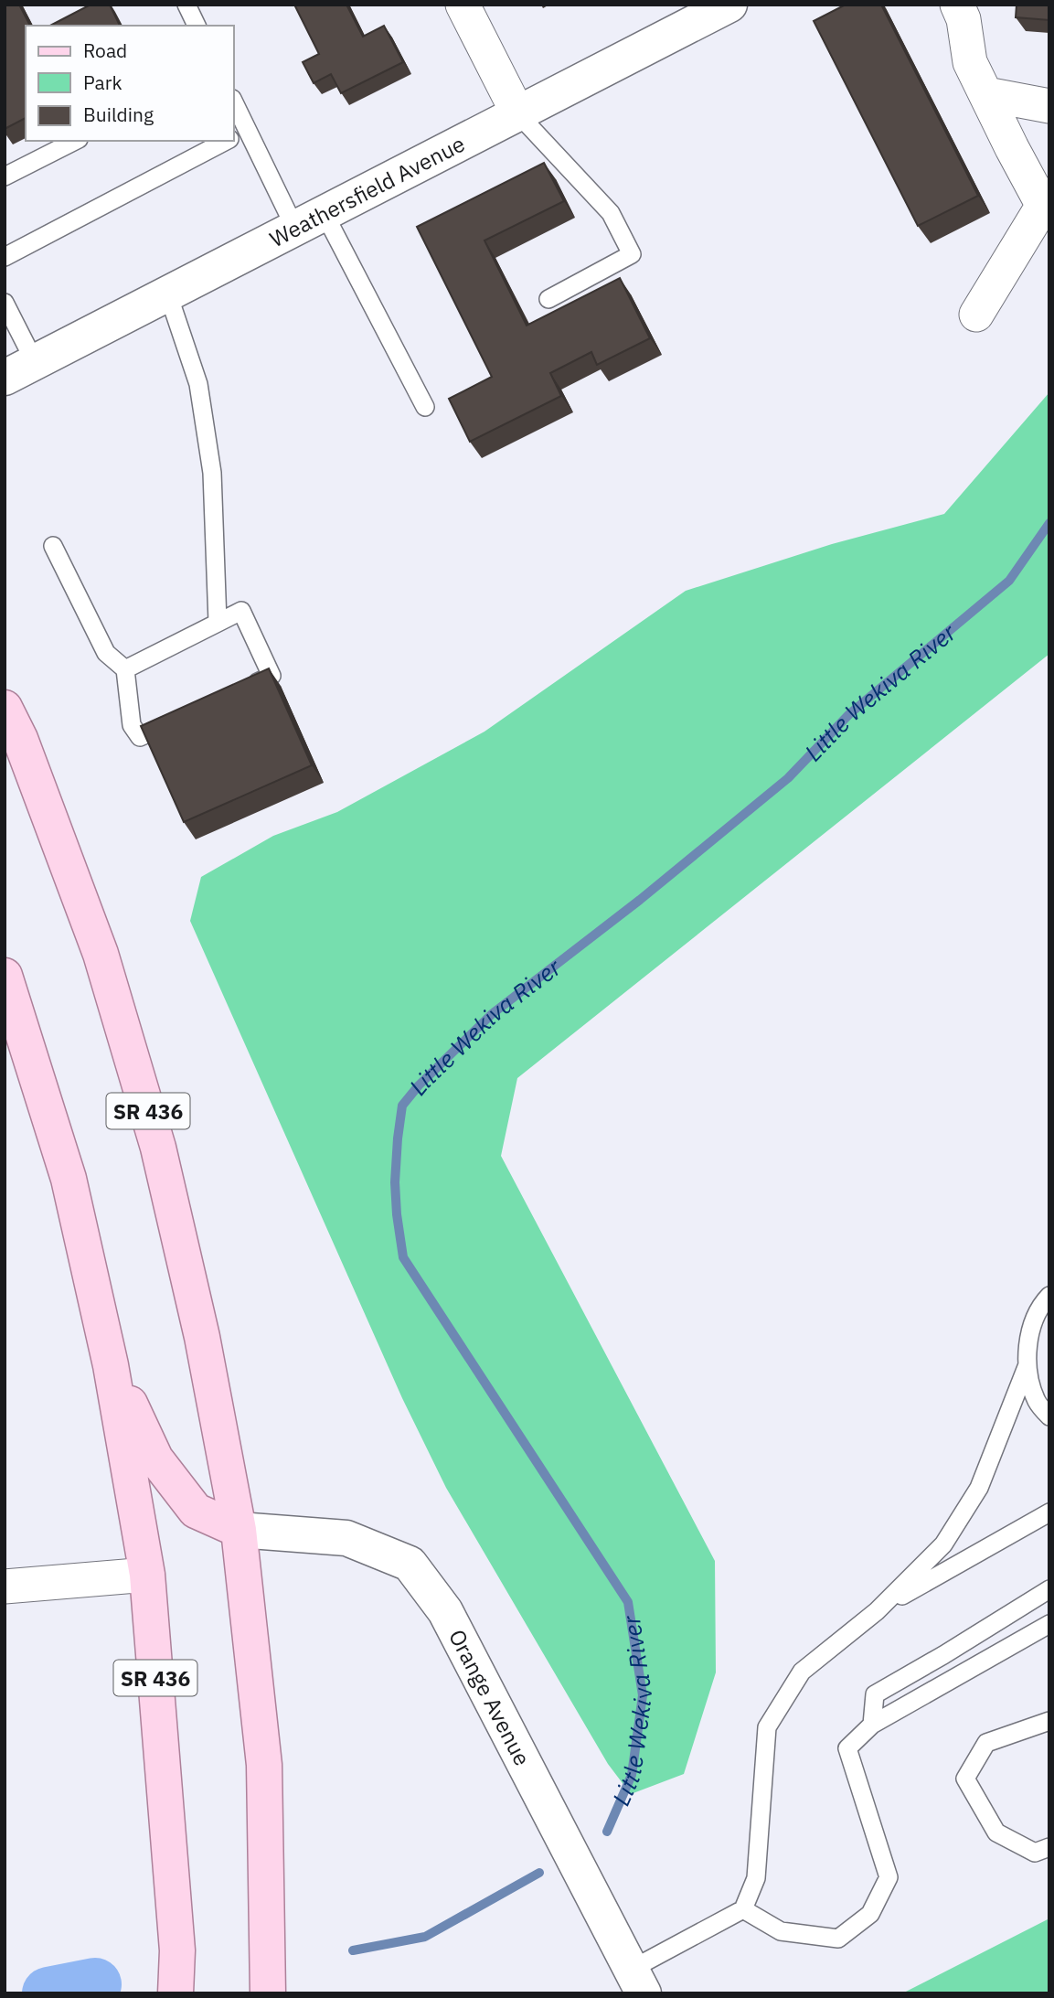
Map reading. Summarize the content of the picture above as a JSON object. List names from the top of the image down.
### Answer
{
  "streets": {
    "main road": ["SR 436"],
    "street": ["Weathersfield Avenue", "Orange Avenue"]
  },
  "crossings": [
    ["SR 436", "Orange Avenue"]
  ],
  "water": ["Little Wekiva River"],
  "legend": ["Road", "Park", "Building"]
}
